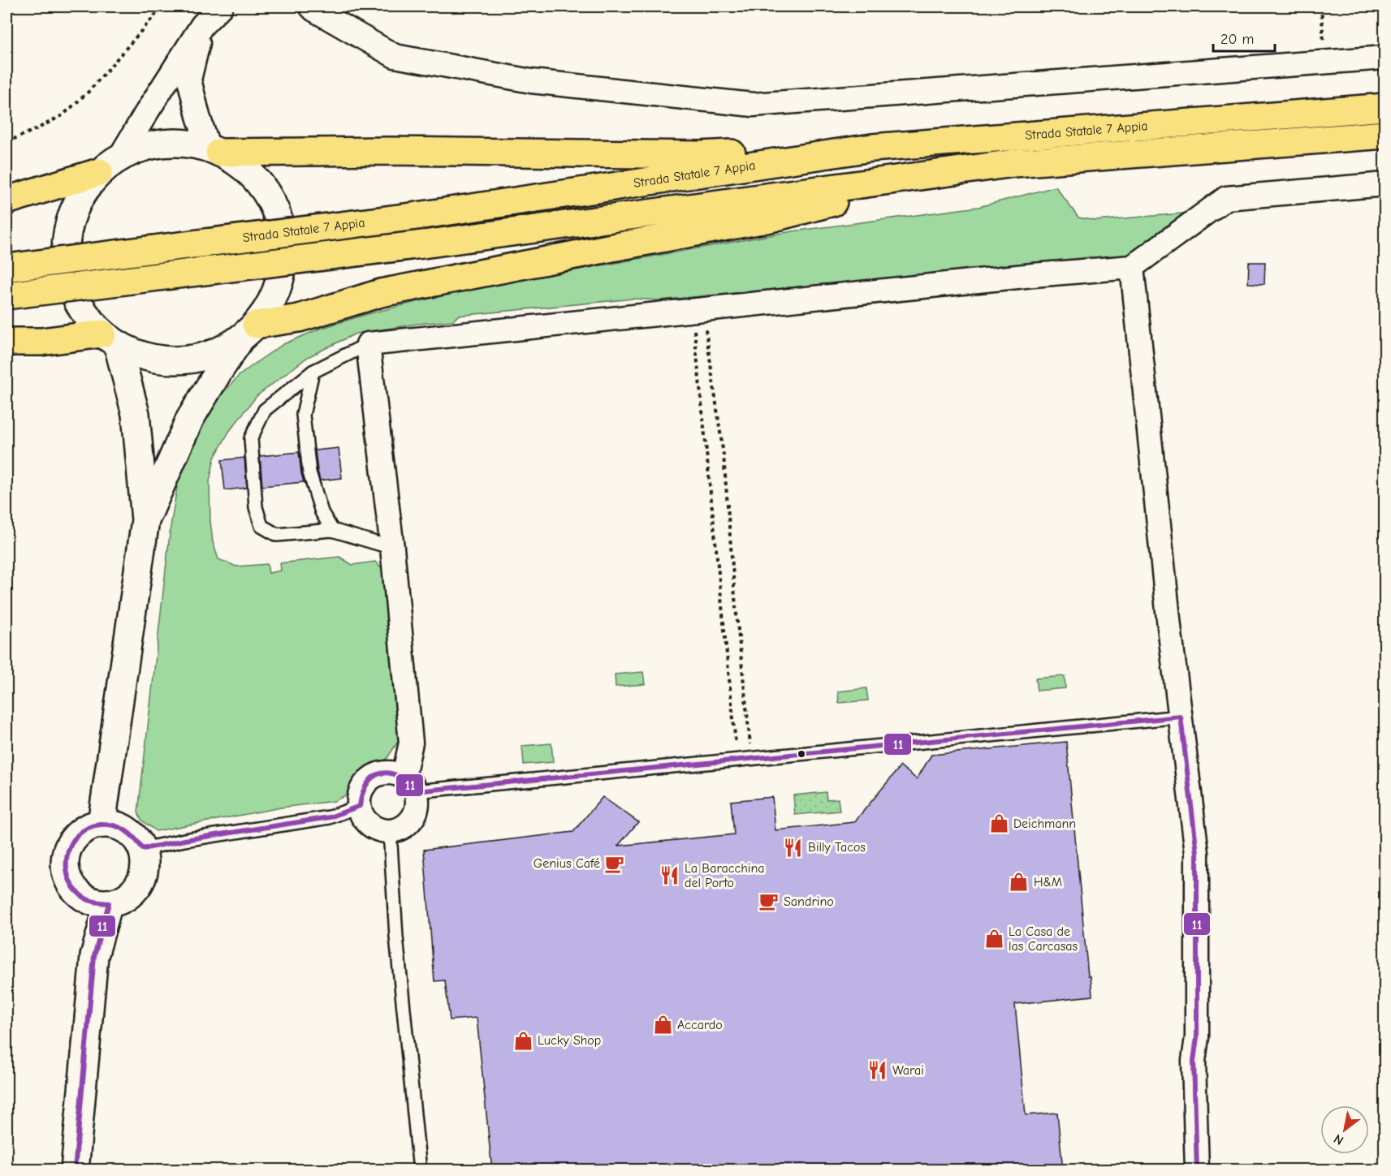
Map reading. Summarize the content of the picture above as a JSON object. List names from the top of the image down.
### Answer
{
  "streets": {
    "highway": ["Strada Statale 7 Appia"]
  },
  "places": {
    "shop": [
      "Deichmann",
      "H&M",
      "La Casa de las Carcasas",
      "Accardo",
      "Lucky Shop"
    ],
    "restaurant": ["Billy Tacos", "La Baracchina del Porto", "Warai"],
    "cafe": ["Genius Café", "Sandrino"]
  },
  "lines": ["transit line 11"],
  "scale_bar": "20 m",
  "north": "bottom left"
}
